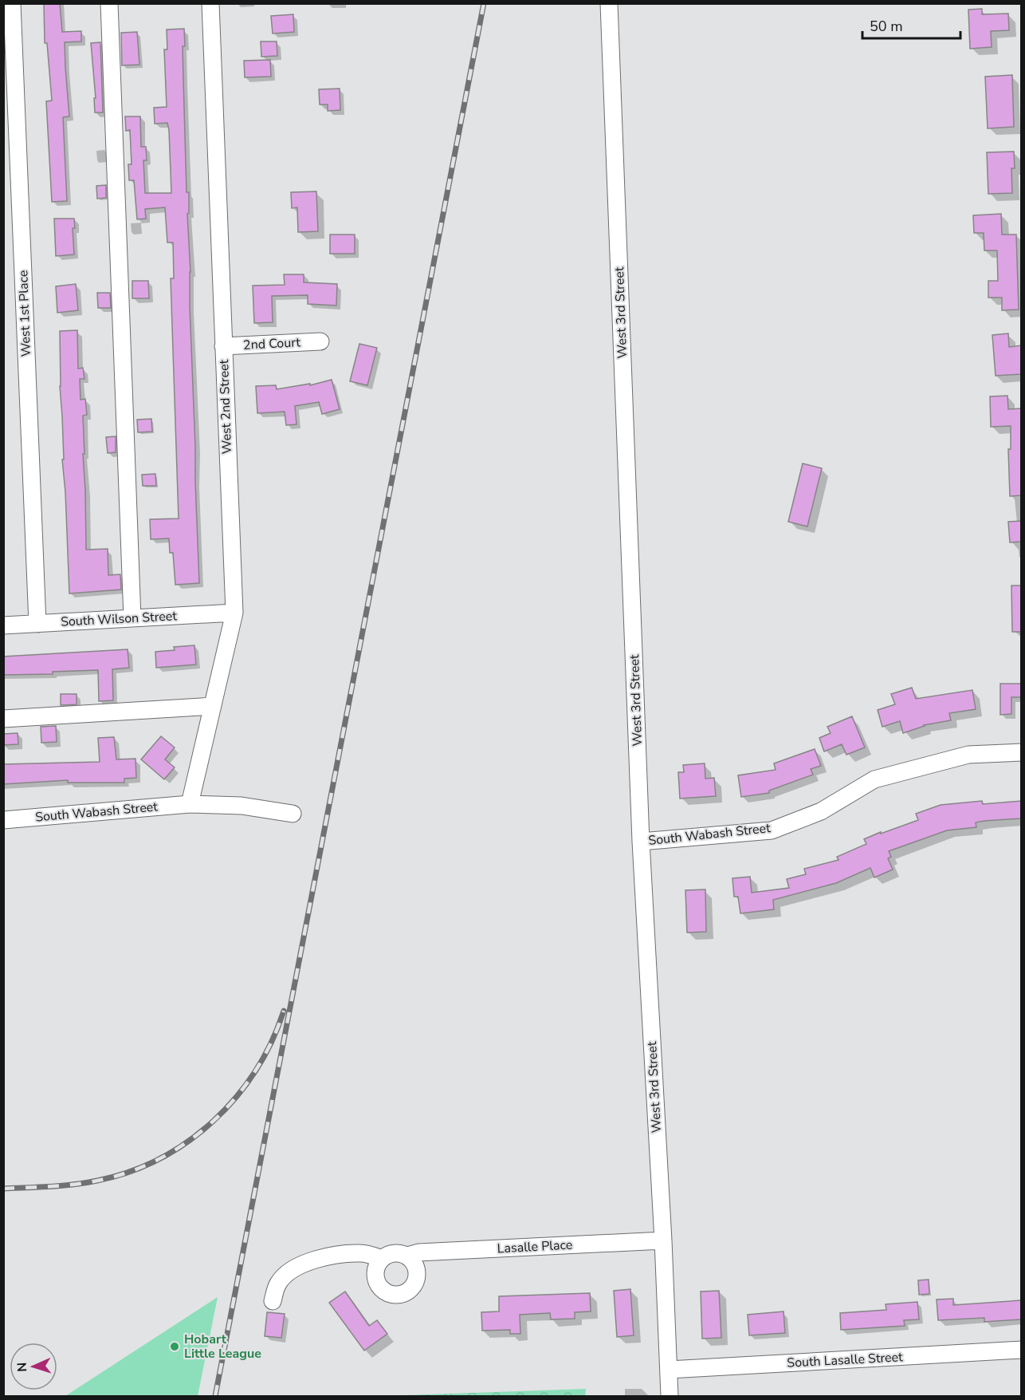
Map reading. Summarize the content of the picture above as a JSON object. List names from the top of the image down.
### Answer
{
  "streets": {
    "street": [
      "West 3rd Street",
      "West 1st Place",
      "2nd Court",
      "West 2nd Street",
      "South Wilson Street",
      "South Wabash Street",
      "Lasalle Place",
      "South Lasalle Street"
    ]
  },
  "crossings": [
    ["West 3rd Street", "South Wabash Street"],
    ["West 3rd Street", "Lasalle Place"],
    ["West 3rd Street", "South Lasalle Street"],
    ["West 1st Place", "South Wilson Street"],
    ["2nd Court", "West 2nd Street"],
    ["West 2nd Street", "South Wilson Street"],
    ["West 2nd Street", "South Wabash Street"]
  ],
  "places": ["Hobart Little League"],
  "scale_bar": "50 m",
  "north": "left"
}
